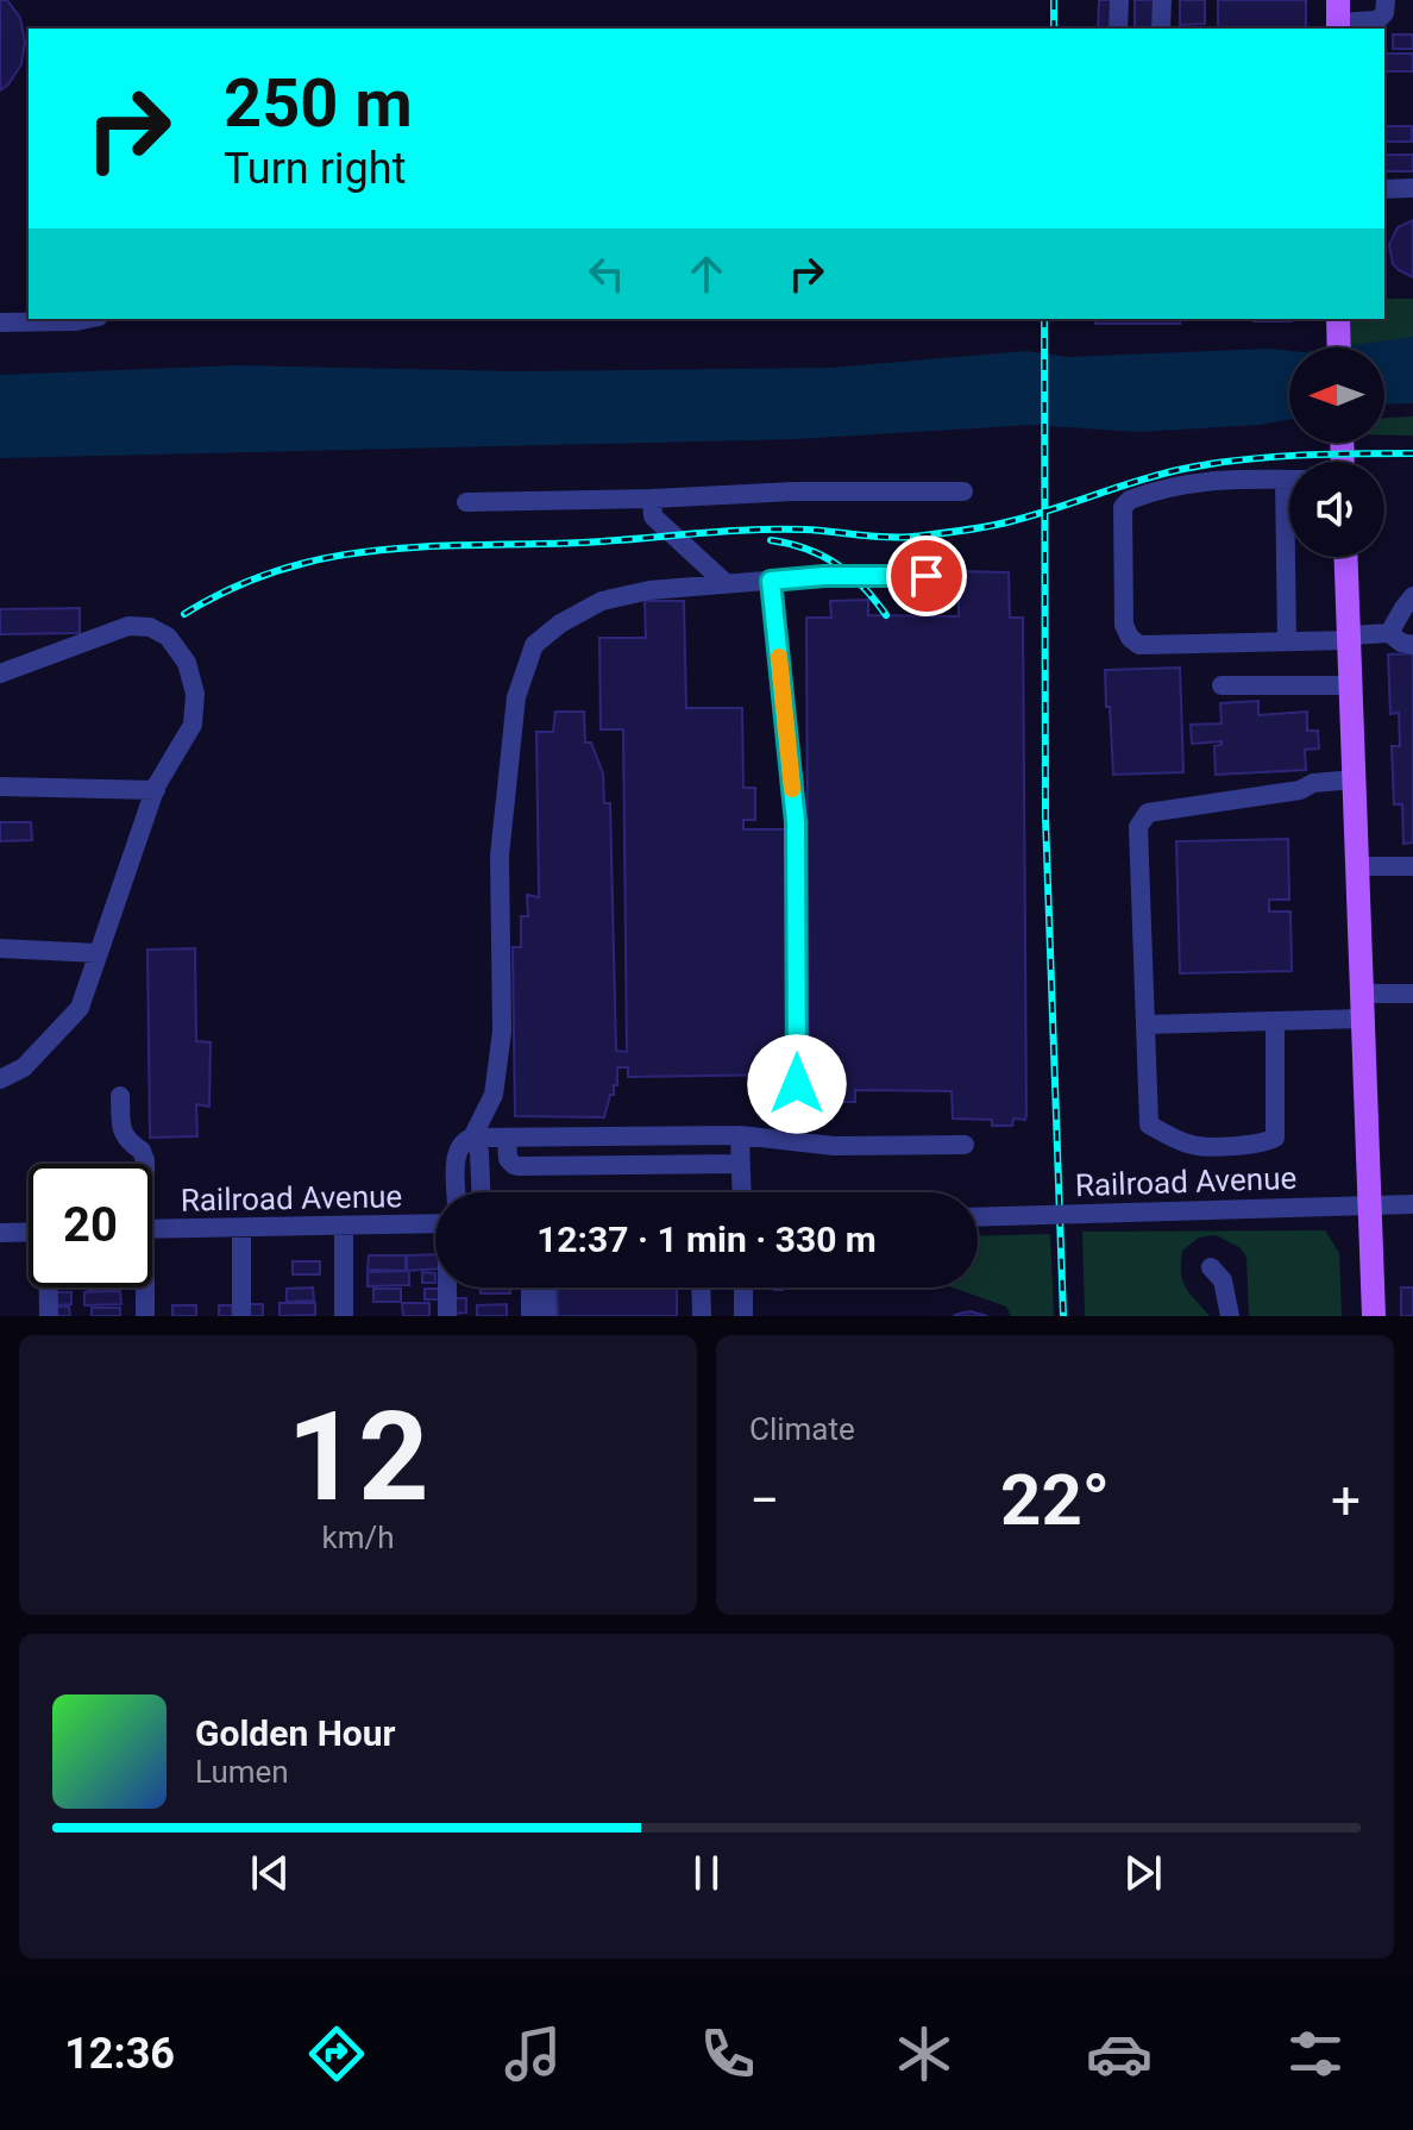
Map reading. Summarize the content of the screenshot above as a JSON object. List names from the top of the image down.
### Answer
{
  "streets": {
    "street": ["Railroad Avenue"]
  },
  "north": "left",
  "page": {
    "turn": ["250 m", "Turn right"],
    "limit": "20",
    "trip": "12:37 · 1 min · 330 m",
    "tile": [
      ["12", "km/h"],
      "Climate"
    ],
    "heat": ["−", "22°", "+"],
    "song": ["Golden Hour", "Lumen"],
    "tabs": "12:36"
  }
}
